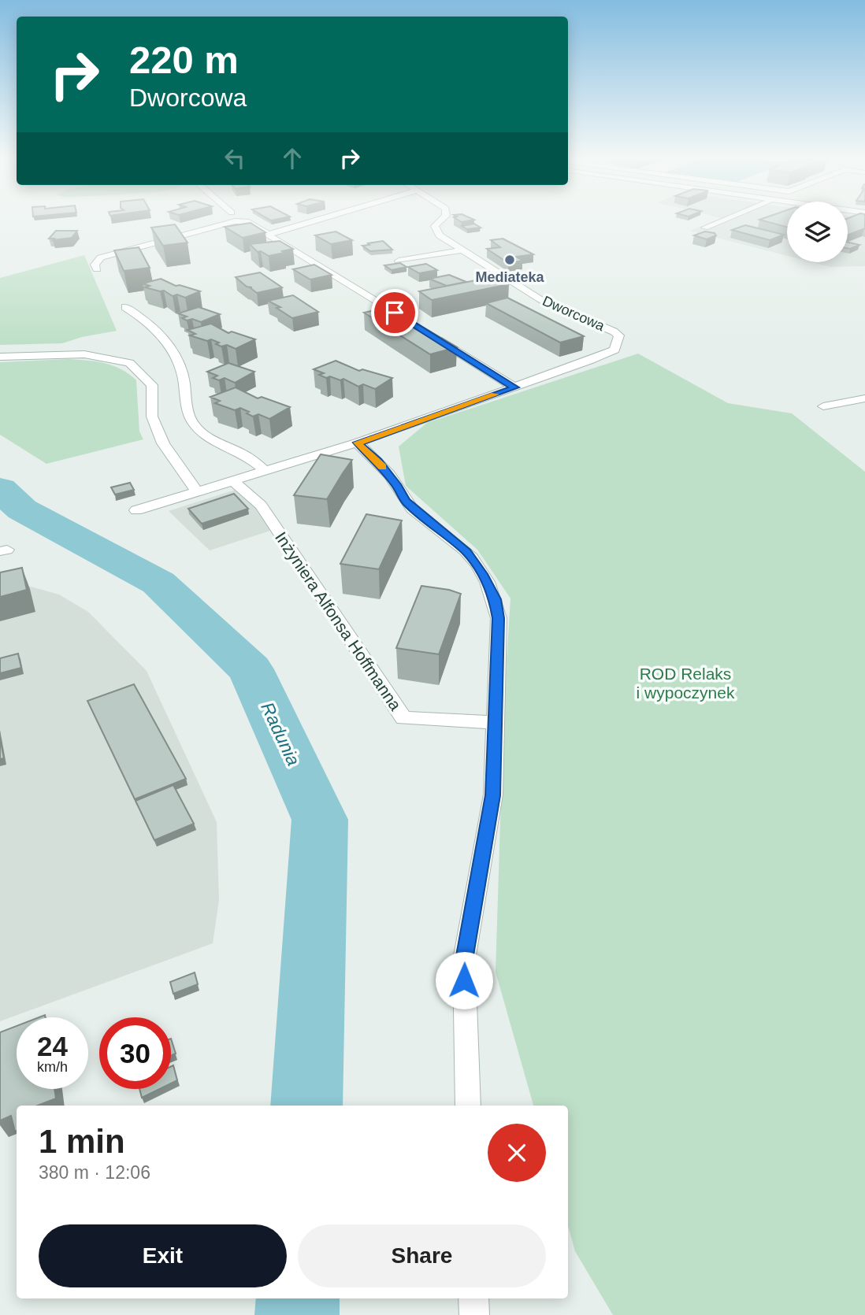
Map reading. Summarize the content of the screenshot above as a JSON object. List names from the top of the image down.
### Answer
{
  "streets": {
    "street": ["Dworcowa", "Inżyniera Alfonsa Hoffmanna"]
  },
  "crossings": [
    ["Dworcowa", "Inżyniera Alfonsa Hoffmanna"]
  ],
  "water": ["Radunia"],
  "parks": ["ROD Relaks i wypoczynek"],
  "places": ["Mediateka"],
  "page": {
    "turn": ["220 m", "Dworcowa"],
    "speed": "24 km/h",
    "limit": "30",
    "heading": ["1 min", "380 m · 12:06"],
    "buttons": ["Exit", "Share"]
  }
}
